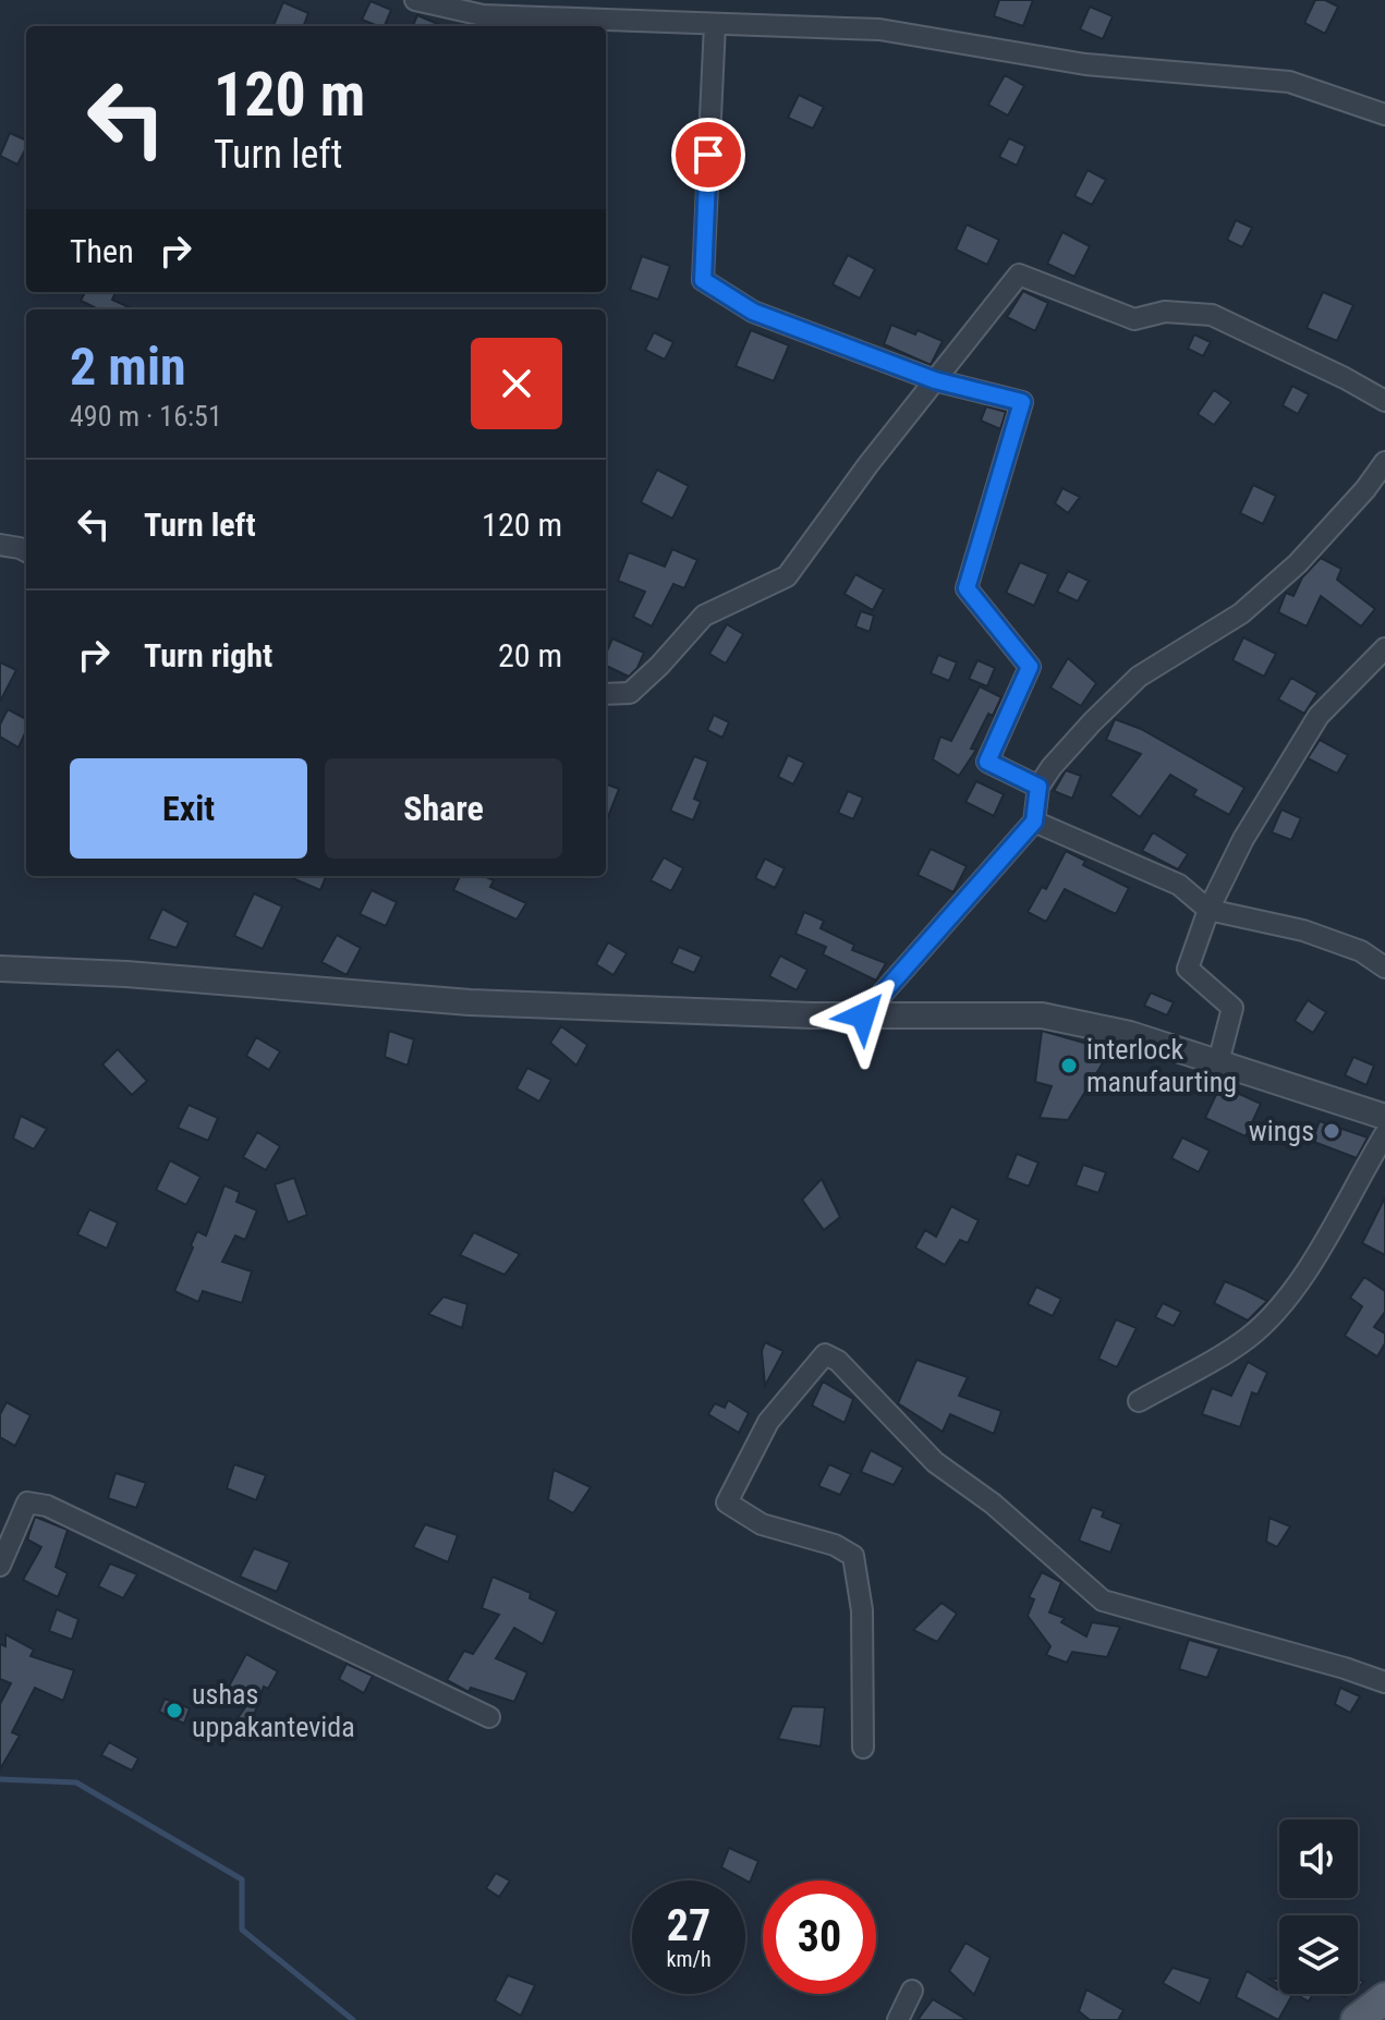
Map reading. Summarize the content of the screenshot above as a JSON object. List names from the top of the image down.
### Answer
{
  "places": ["interlock manufaurting", "wings", "ushas uppakantevida"],
  "page": {
    "turn": ["120 m", "Turn left"],
    "then": "Then",
    "heading": ["2 min", "490 m · 16:51"],
    "list": [
      {
        "name": "Turn left",
        "value": "120 m"
      },
      {
        "name": "Turn right",
        "value": "20 m"
      }
    ],
    "buttons": ["Exit", "Share"],
    "speed": "27 km/h",
    "limit": "30"
  }
}
